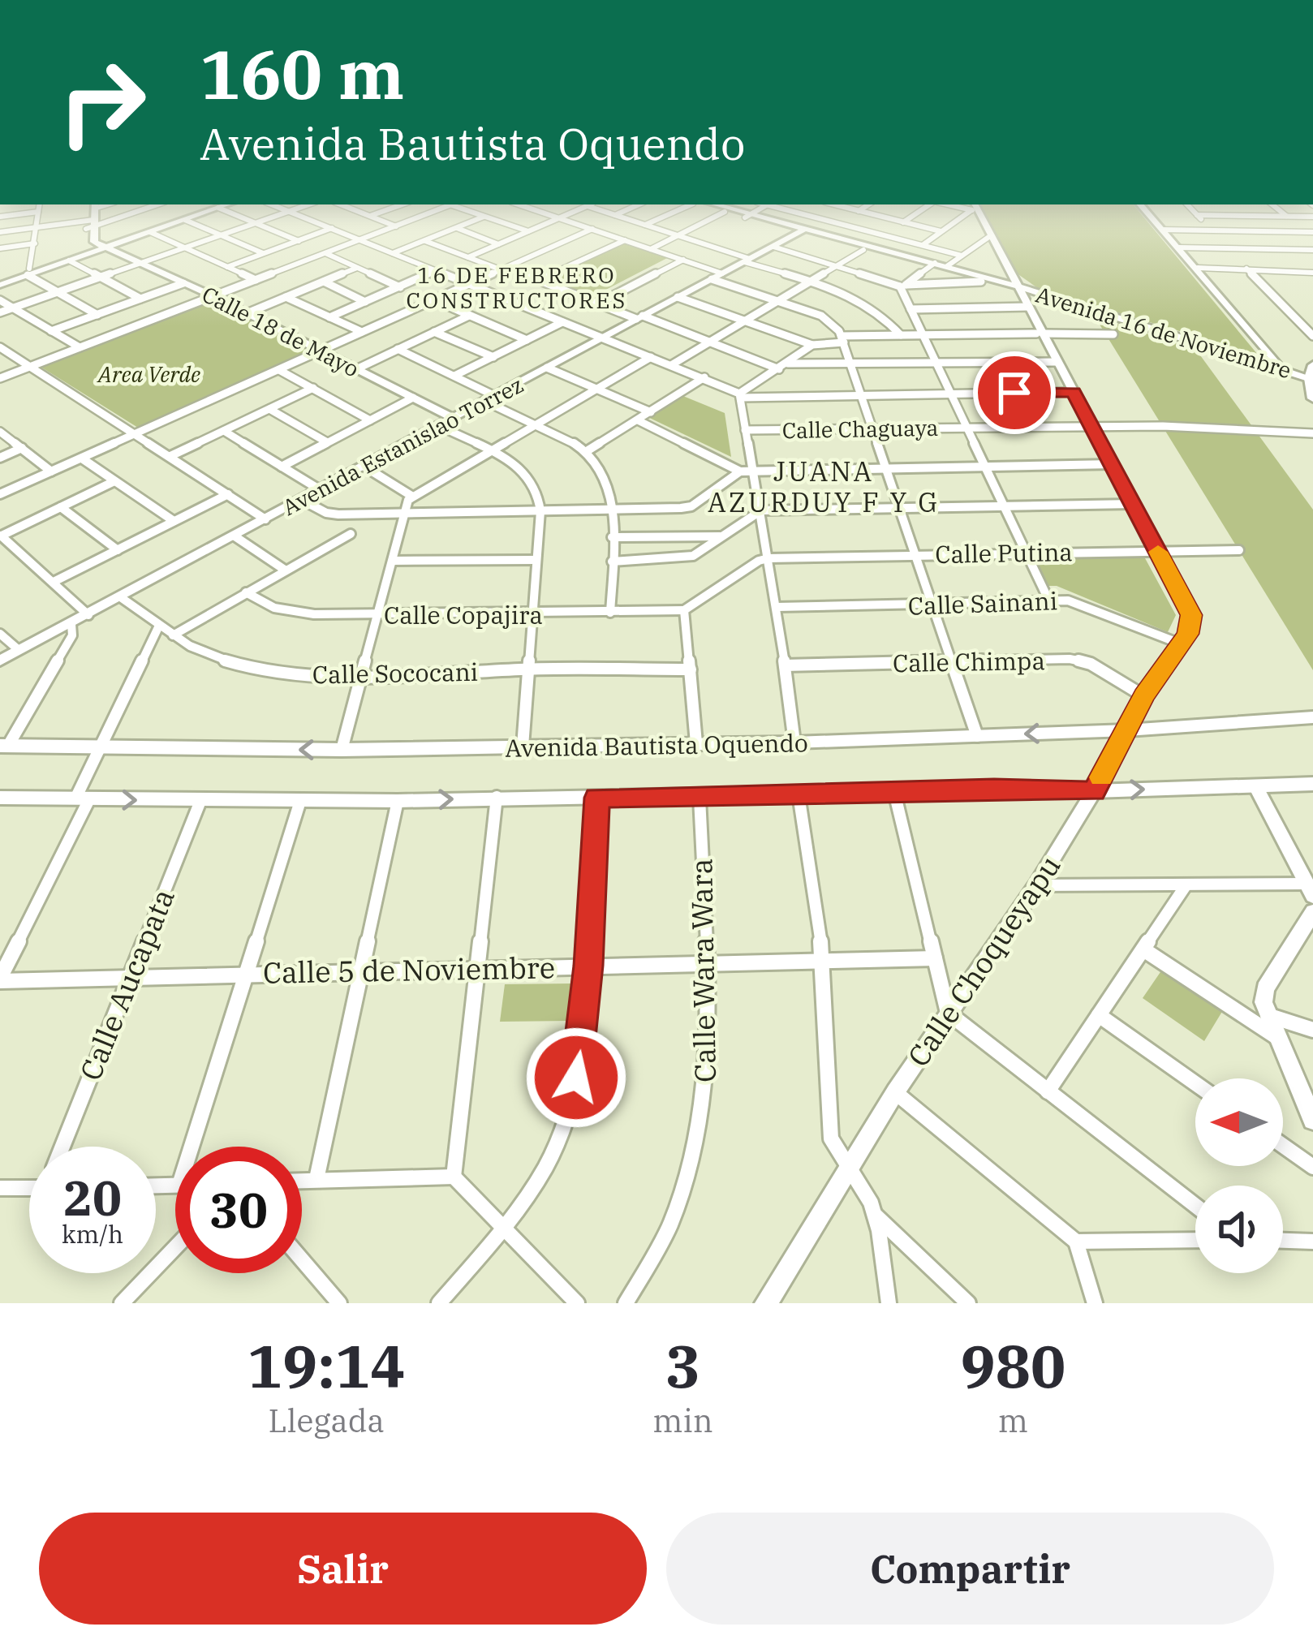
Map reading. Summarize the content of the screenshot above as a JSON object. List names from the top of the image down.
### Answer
{
  "streets": {
    "main road": ["Avenida Bautista Oquendo"],
    "street": [
      "Calle 18 de Mayo",
      "Avenida 16 de Noviembre",
      "Calle Chaguaya",
      "Avenida Estanislao Torrez",
      "Calle Putina",
      "Calle Sainani",
      "Calle Copajira",
      "Calle Chimpa",
      "Calle Sococani",
      "Calle Choqueyapu",
      "Calle 5 de Noviembre",
      "Calle Wara Wara",
      "Calle Aucapata"
    ]
  },
  "crossings": [
    ["Calle 18 de Mayo", "Avenida Estanislao Torrez"],
    ["Avenida 16 de Noviembre", "Avenida Estanislao Torrez"],
    ["Avenida Estanislao Torrez", "Calle Sococani"],
    ["Calle Putina", "Calle Choqueyapu"],
    ["Calle Sainani", "Calle Choqueyapu"],
    ["Calle Chimpa", "Calle Choqueyapu"],
    ["Avenida Bautista Oquendo", "Calle Choqueyapu"],
    ["Avenida Bautista Oquendo", "Calle Wara Wara"],
    ["Avenida Bautista Oquendo", "Calle Aucapata"],
    ["Calle 5 de Noviembre", "Calle Wara Wara"],
    ["Calle 5 de Noviembre", "Calle Aucapata"]
  ],
  "districts": ["16 DE FEBRERO CONSTRUCTORES", "JUANA AZURDUY F Y G"],
  "parks": ["Area Verde"],
  "north": "left",
  "page": {
    "turn": ["160 m", "Avenida Bautista Oquendo"],
    "speed": "20 km/h",
    "limit": "30",
    "eta": [
      "19:14",
      "Llegada",
      "3",
      "min",
      "980",
      "m"
    ],
    "buttons": ["Salir", "Compartir"]
  }
}
